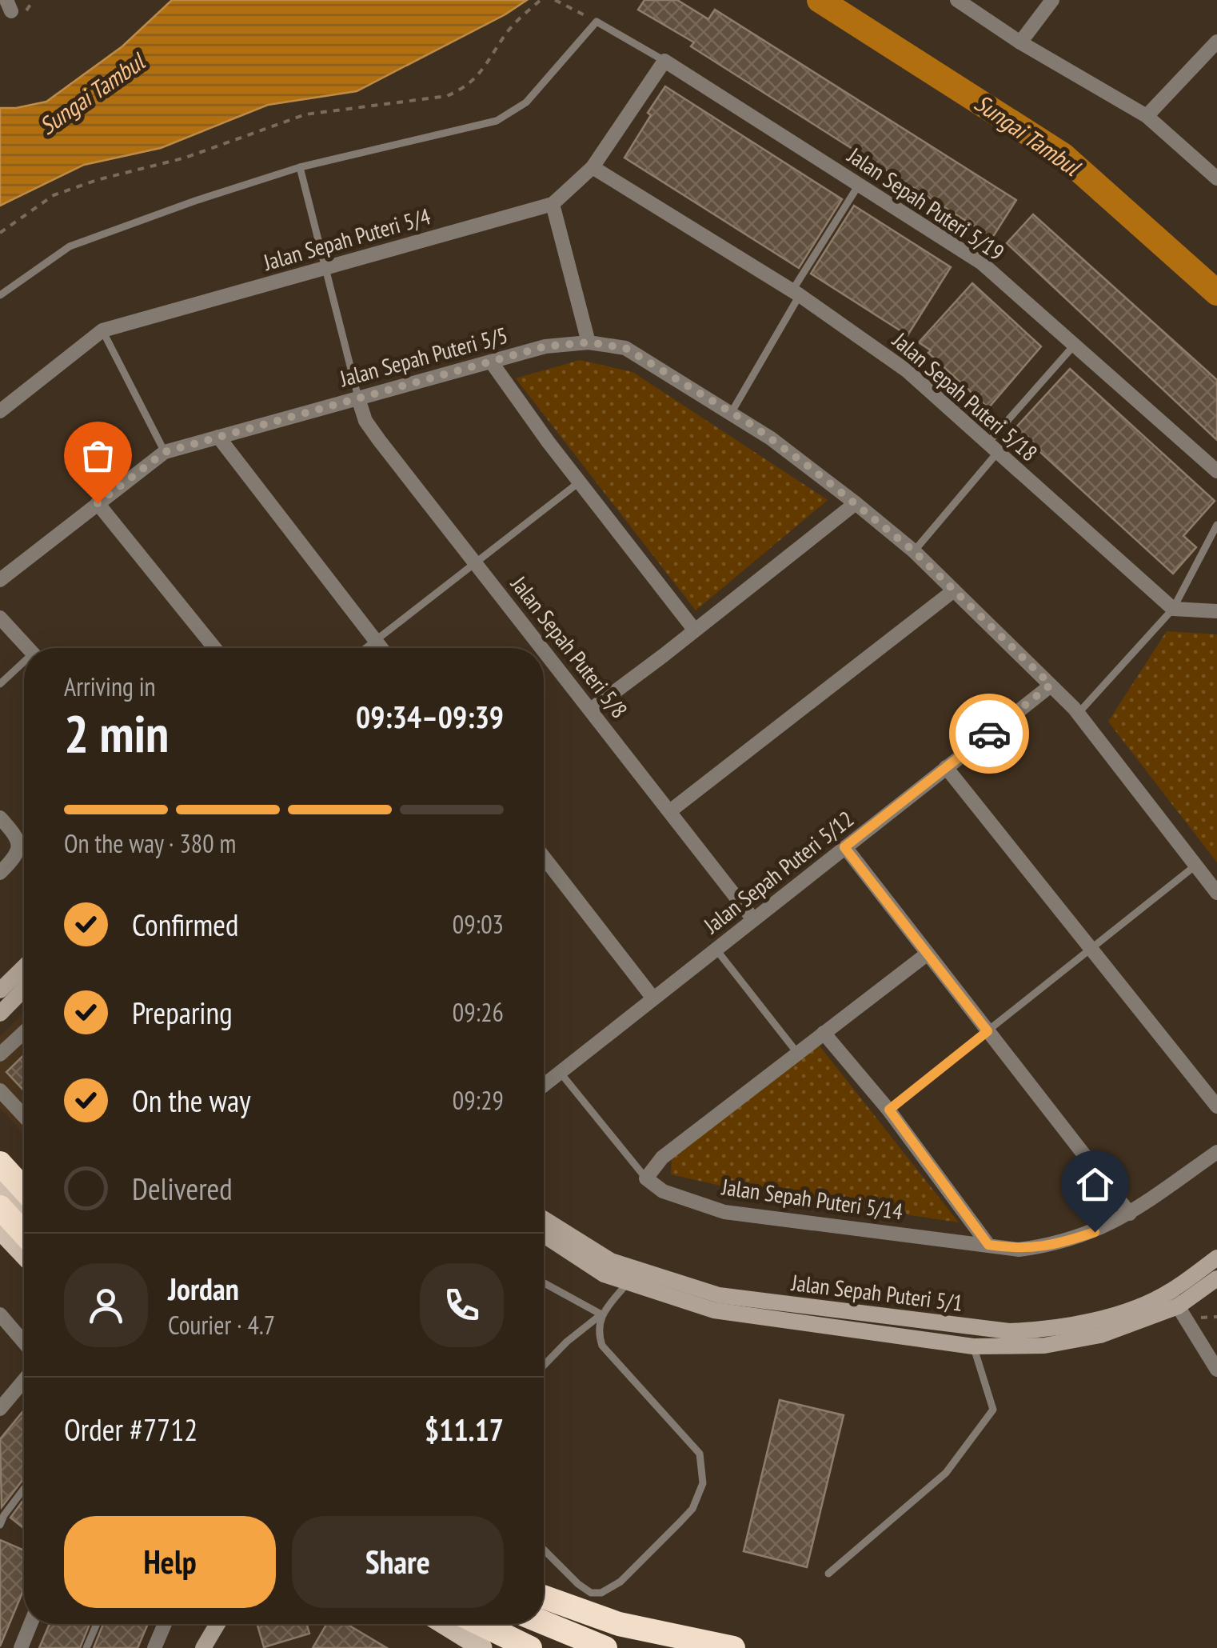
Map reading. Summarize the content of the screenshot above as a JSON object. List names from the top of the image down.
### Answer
{
  "streets": {
    "street": [
      "Jalan Sepah Puteri 5/19",
      "Jalan Sepah Puteri 5/4",
      "Jalan Sepah Puteri 5/5",
      "Jalan Sepah Puteri 5/18",
      "Jalan Sepah Puteri 5/8",
      "Jalan Sepah Puteri 5/12",
      "Jalan Sepah Puteri 5/14",
      "Jalan Sepah Puteri 5/1"
    ]
  },
  "crossings": [
    ["Jalan Sepah Puteri 5/19", "Jalan Sepah Puteri 5/4"],
    ["Jalan Sepah Puteri 5/4", "Jalan Sepah Puteri 5/18"],
    ["Jalan Sepah Puteri 5/5", "Jalan Sepah Puteri 5/8"],
    ["Jalan Sepah Puteri 5/5", "Jalan Sepah Puteri 5/12"],
    ["Jalan Sepah Puteri 5/8", "Jalan Sepah Puteri 5/12"]
  ],
  "water": ["Sungai Tambul"],
  "page": {
    "heading": ["2 min", "Arriving in", "09:34–09:39"],
    "panel": [
      "Jordan",
      "Courier · 4.7",
      "Order #7712",
      "$11.17"
    ],
    "bar": "On the way · 380 m",
    "list": [
      ["Confirmed", "09:03"],
      ["Preparing", "09:26"],
      ["On the way", "09:29"],
      "Delivered"
    ],
    "buttons": ["Help", "Share"]
  }
}
